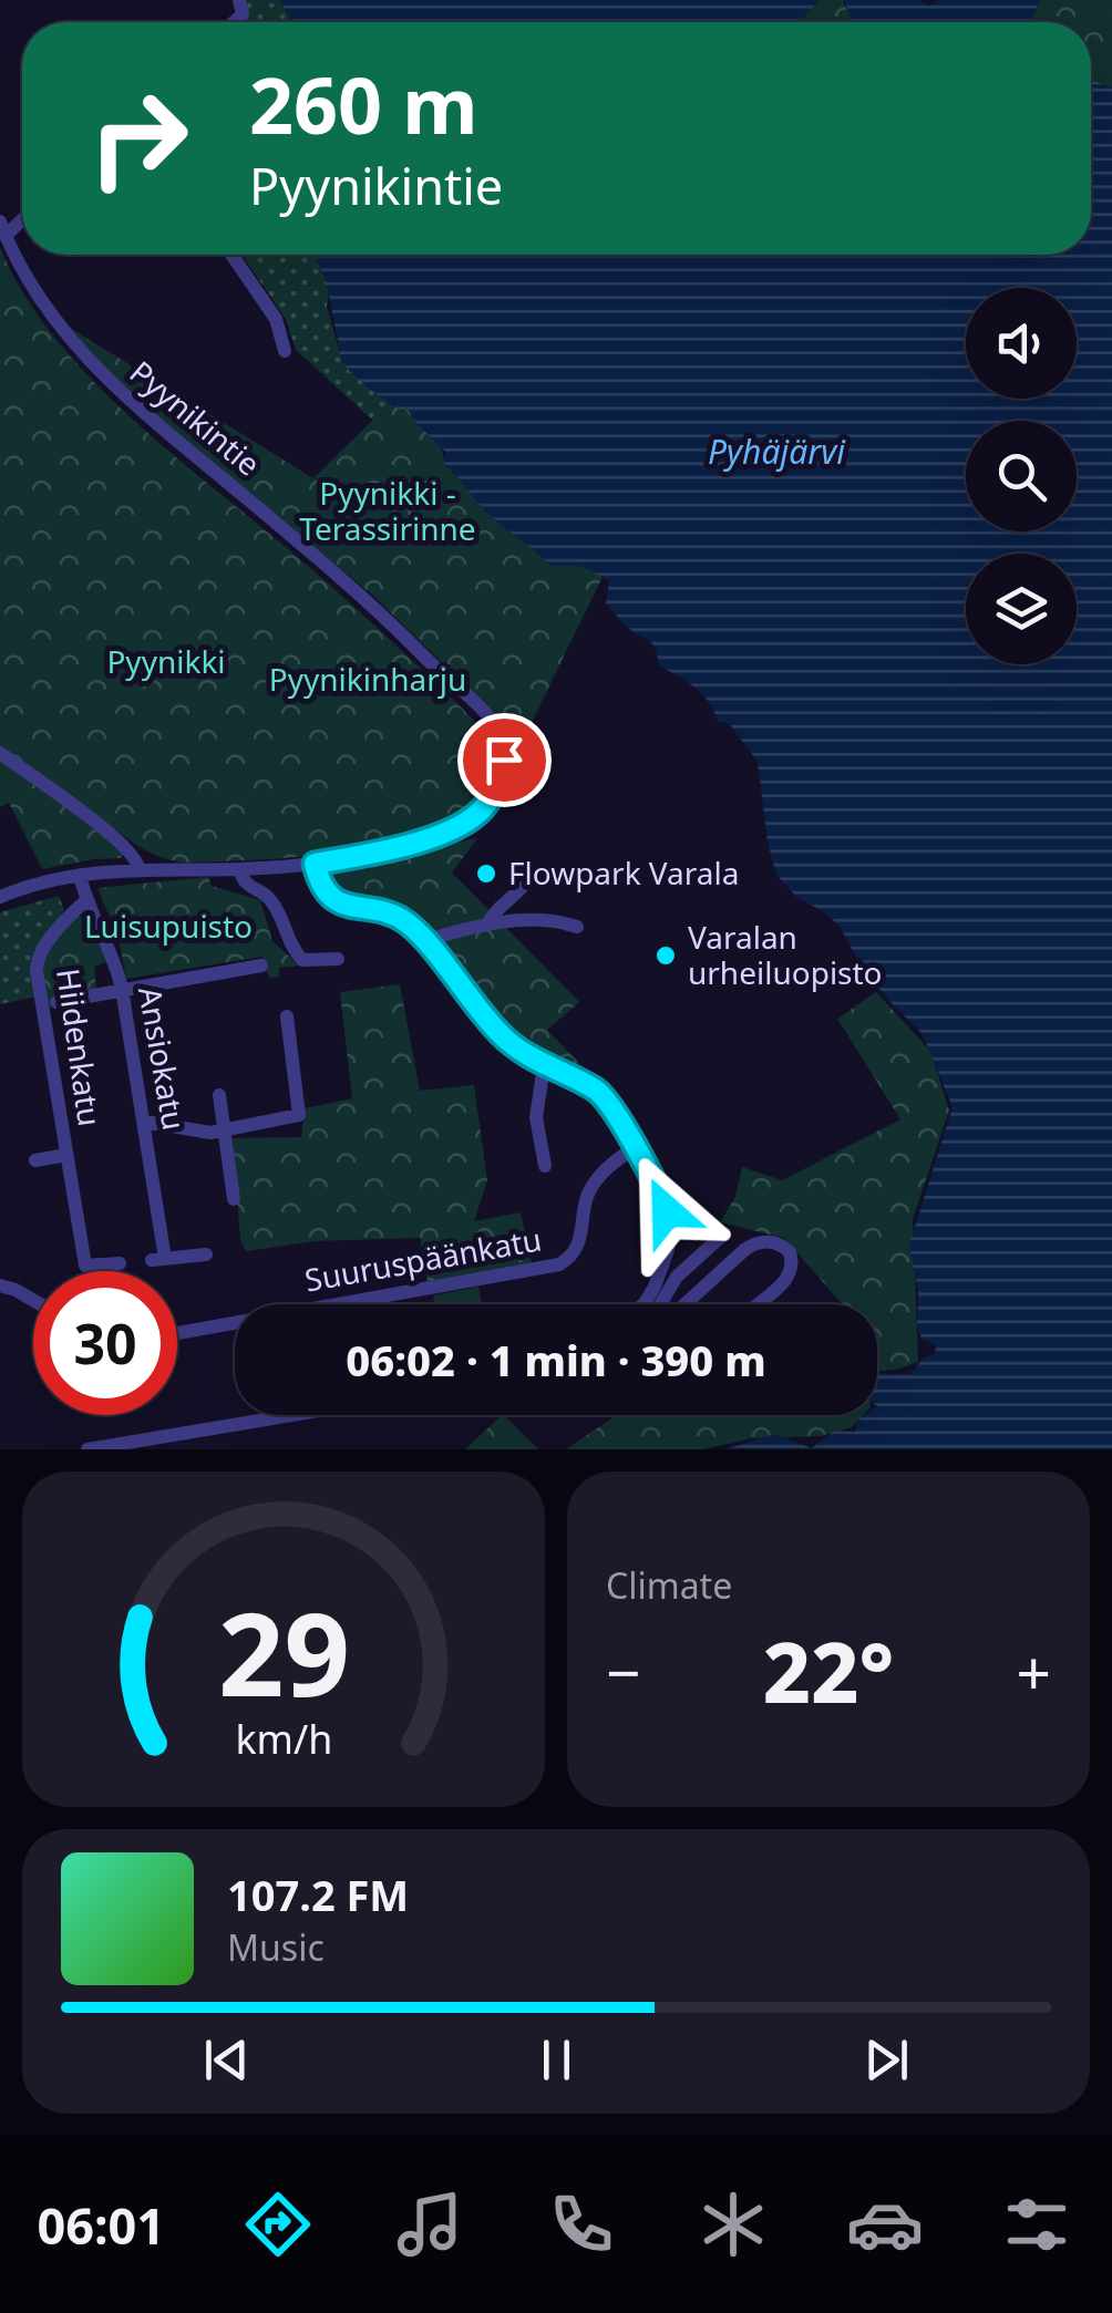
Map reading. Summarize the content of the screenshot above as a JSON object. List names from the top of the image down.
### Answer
{
  "streets": {
    "street": [
      "Pyynikintie",
      "Hiidenkatu",
      "Ansiokatu",
      "Suuruspäänkatu"
    ]
  },
  "crossings": [
    ["Pyynikintie", "Ansiokatu"],
    ["Hiidenkatu", "Ansiokatu"]
  ],
  "water": ["Pyhäjärvi"],
  "parks": [
    "Pyynikki - Terassirinne",
    "Pyynikki",
    "Pyynikinharju",
    "Luisupuisto"
  ],
  "places": ["Flowpark Varala", "Varalan urheiluopisto"],
  "page": {
    "turn": ["260 m", "Pyynikintie"],
    "limit": "30",
    "trip": "06:02 · 1 min · 390 m",
    "tile": "Climate",
    "heat": ["−", "22°", "+"],
    "song": ["107.2 FM", "Music"],
    "tabs": "06:01",
    "gauge": ["29", "km/h"]
  }
}
